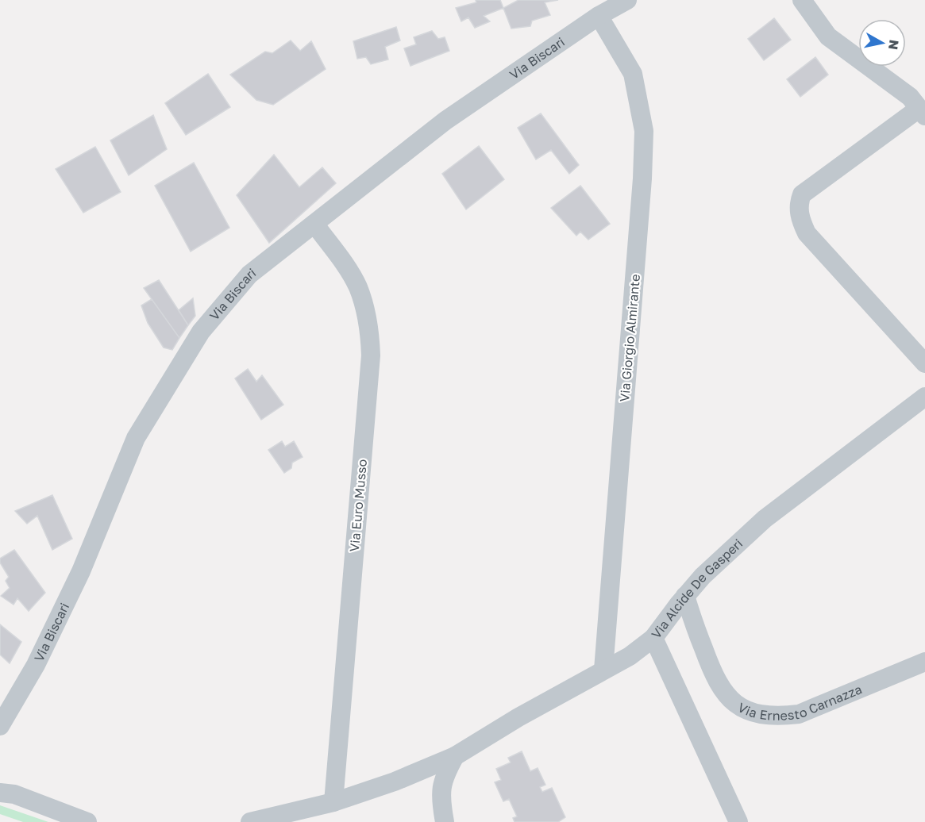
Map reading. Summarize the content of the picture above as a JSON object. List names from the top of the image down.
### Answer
{
  "streets": {
    "street": [
      "Via Biscari",
      "Via Giorgio Almirante",
      "Via Euro Musso",
      "Via Alcide De Gasperi",
      "Via Ernesto Carnazza"
    ]
  },
  "crossings": [
    ["Via Biscari", "Via Giorgio Almirante"],
    ["Via Biscari", "Via Euro Musso"],
    ["Via Giorgio Almirante", "Via Alcide De Gasperi"],
    ["Via Euro Musso", "Via Alcide De Gasperi"],
    ["Via Alcide De Gasperi", "Via Ernesto Carnazza"]
  ],
  "north": "right"
}
